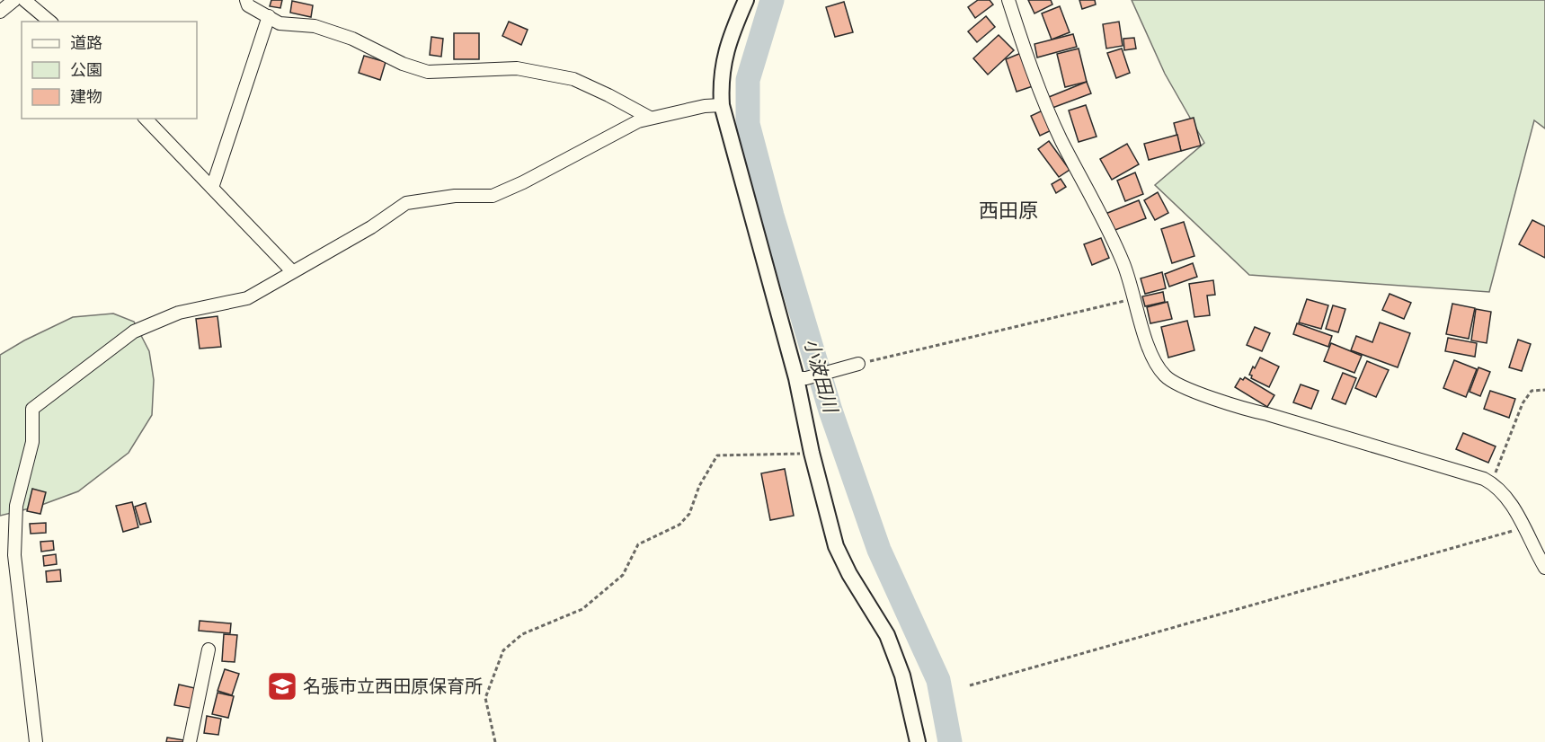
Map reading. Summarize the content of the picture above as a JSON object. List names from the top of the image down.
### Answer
{
  "districts": ["西田原"],
  "water": ["小波田川"],
  "places": {
    "school or university": ["名張市立西田原保育所"]
  },
  "legend": ["道路", "公園", "建物"]
}
